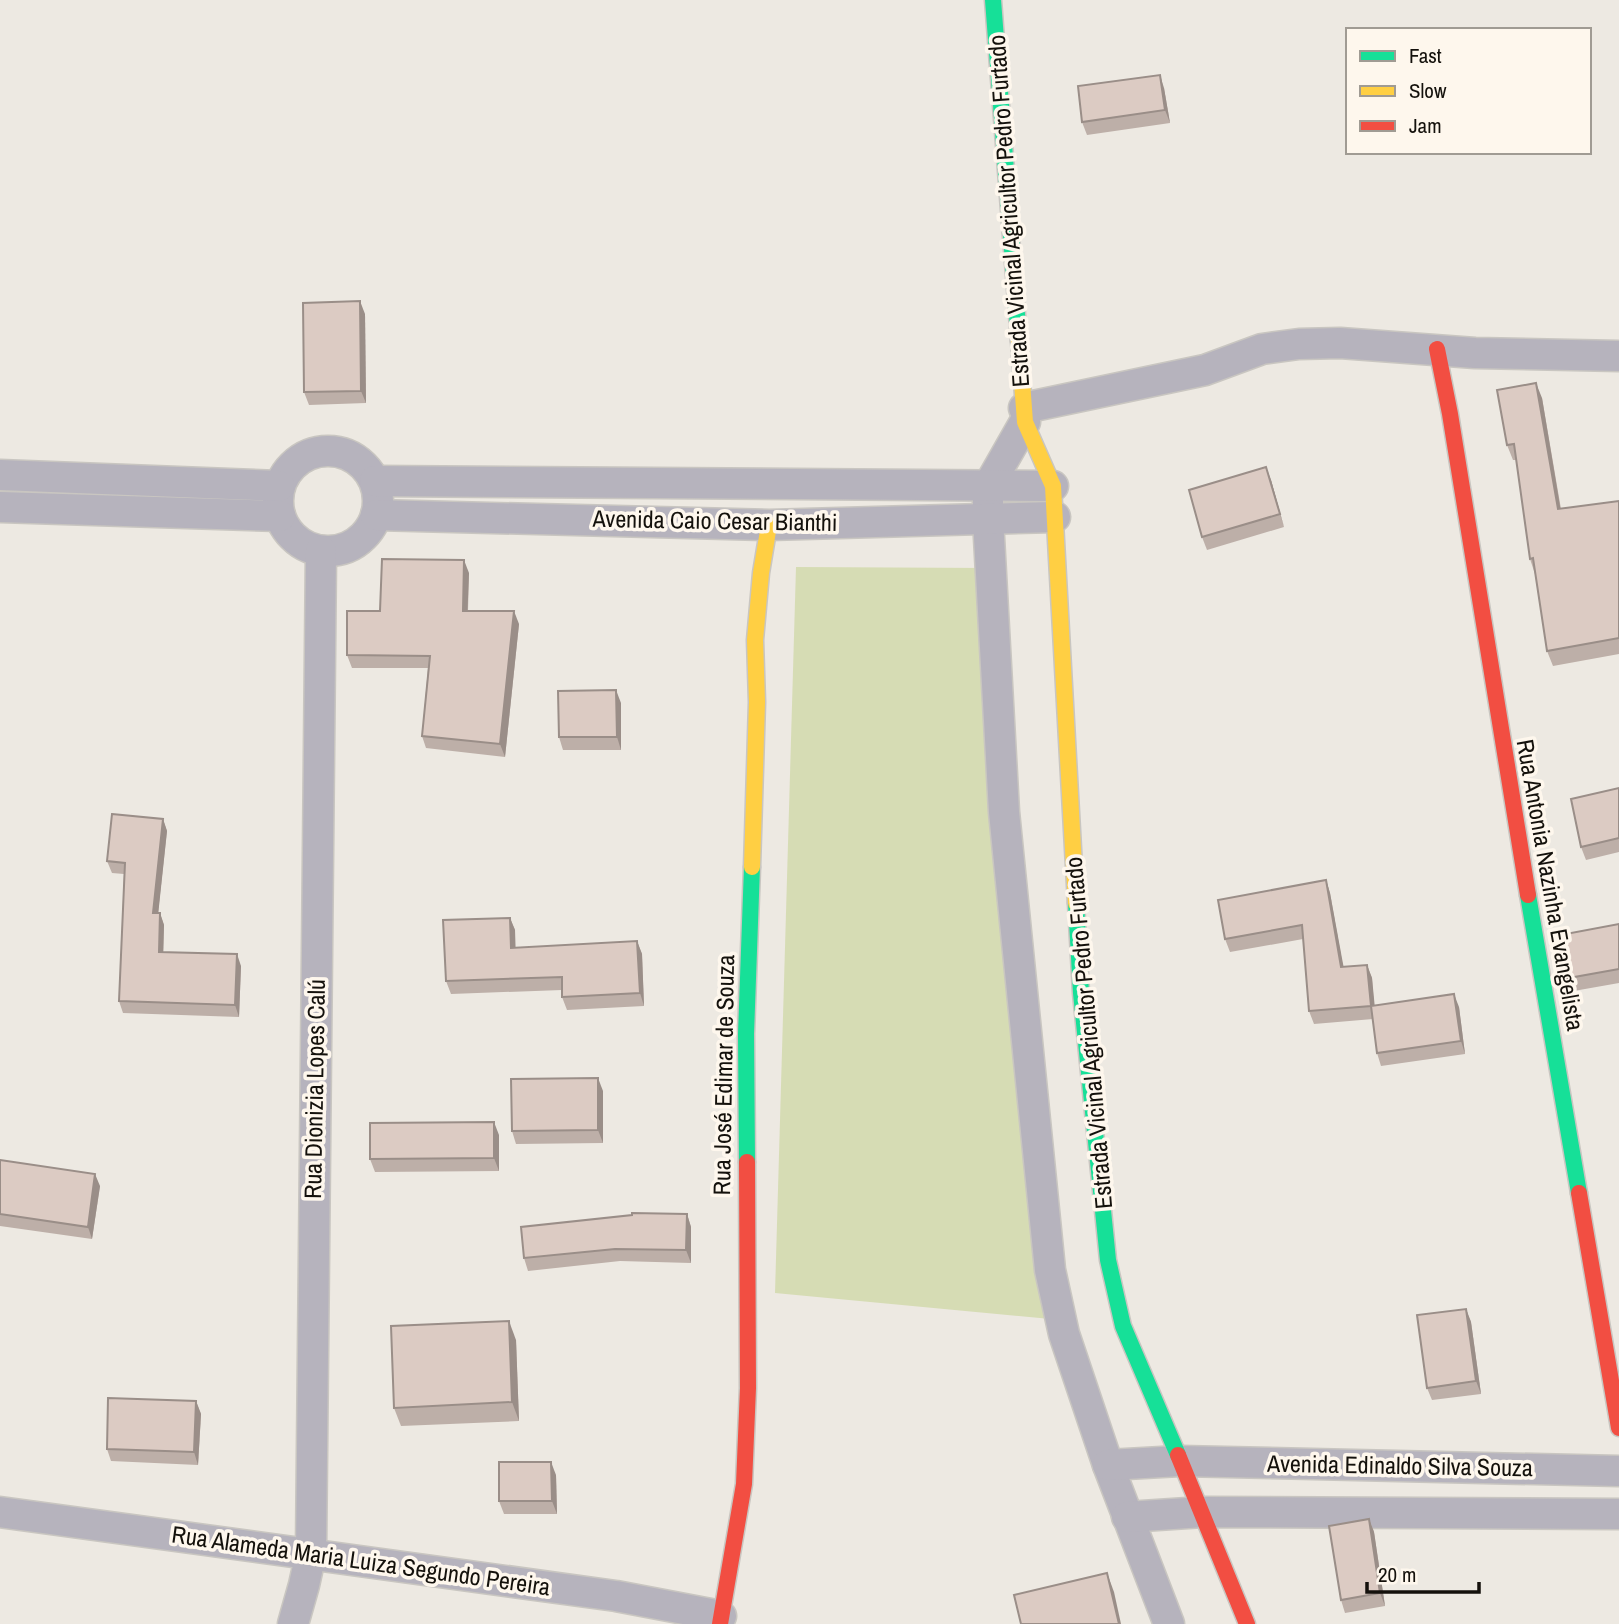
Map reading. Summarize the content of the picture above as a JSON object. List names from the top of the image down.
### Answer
{
  "streets": {
    "street": [
      "Estrada Vicinal Agricultor Pedro Furtado",
      "Avenida Caio Cesar Bianthi",
      "Rua Antonia Nazinha Evangelista",
      "Rua José Edimar de Souza",
      "Rua Dionizia Lopes Calú",
      "Avenida Edinaldo Silva Souza",
      "Rua Alameda Maria Luiza Segundo Pereira"
    ]
  },
  "crossings": [
    ["Estrada Vicinal Agricultor Pedro Furtado", "Avenida Caio Cesar Bianthi"],
    ["Estrada Vicinal Agricultor Pedro Furtado", "Avenida Edinaldo Silva Souza"],
    ["Avenida Caio Cesar Bianthi", "Rua José Edimar de Souza"],
    ["Avenida Caio Cesar Bianthi", "Rua Dionizia Lopes Calú"],
    ["Rua José Edimar de Souza", "Rua Alameda Maria Luiza Segundo Pereira"],
    ["Rua Dionizia Lopes Calú", "Rua Alameda Maria Luiza Segundo Pereira"]
  ],
  "legend": ["Fast", "Slow", "Jam"],
  "scale_bar": "20 m"
}
